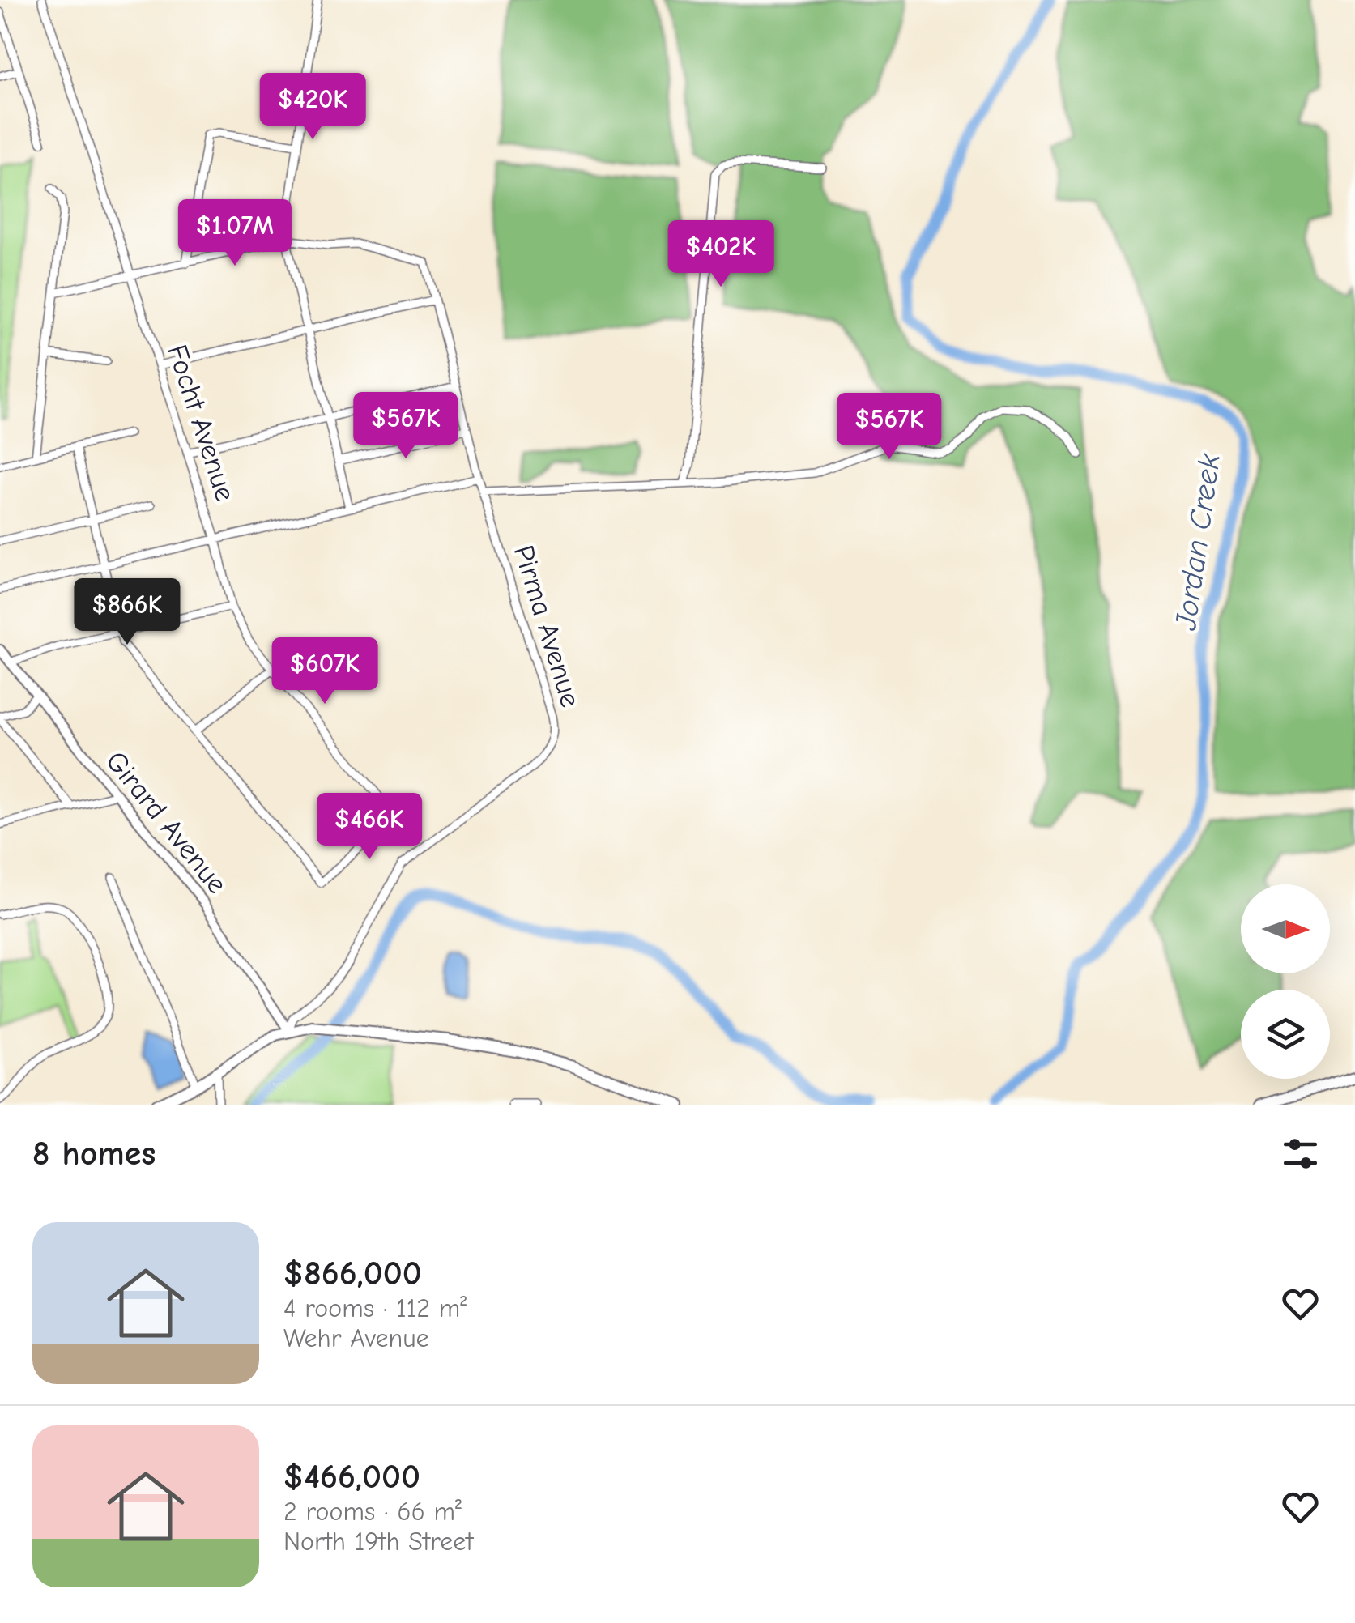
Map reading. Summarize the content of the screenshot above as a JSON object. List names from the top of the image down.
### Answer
{
  "streets": {
    "street": ["Focht Avenue", "Pirma Avenue", "Girard Avenue"]
  },
  "crossings": [
    ["Pirma Avenue", "Girard Avenue"]
  ],
  "water": ["Jordan Creek"],
  "north": "right",
  "page": {
    "price": [
      "$420K",
      "$1.07M",
      "$402K",
      "$567K",
      "$567K",
      "$866K",
      "$607K",
      "$466K"
    ],
    "heading": "8 homes",
    "list": [
      {
        "name": "$866,000",
        "note": "4 rooms · 112 m² · Wehr Avenue"
      },
      {
        "name": "$466,000",
        "note": "2 rooms · 66 m² · North 19th Street"
      }
    ]
  }
}
